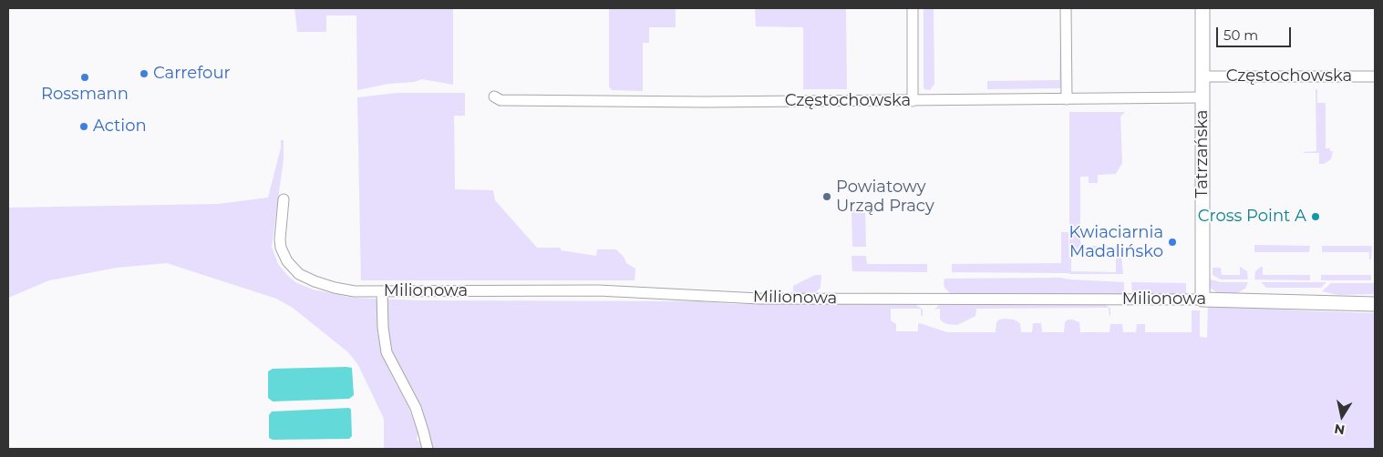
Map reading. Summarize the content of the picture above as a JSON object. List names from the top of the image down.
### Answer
{
  "streets": {
    "street": ["Częstochowska", "Tatrzańska", "Milionowa"]
  },
  "crossings": [
    ["Częstochowska", "Tatrzańska"],
    ["Tatrzańska", "Milionowa"]
  ],
  "places": [
    "Carrefour",
    "Rossmann",
    "Action",
    "Powiatowy Urząd Pracy",
    "Cross Point A",
    "Kwiaciarnia Madalińsko"
  ],
  "scale_bar": "50 m",
  "north": "bottom"
}
